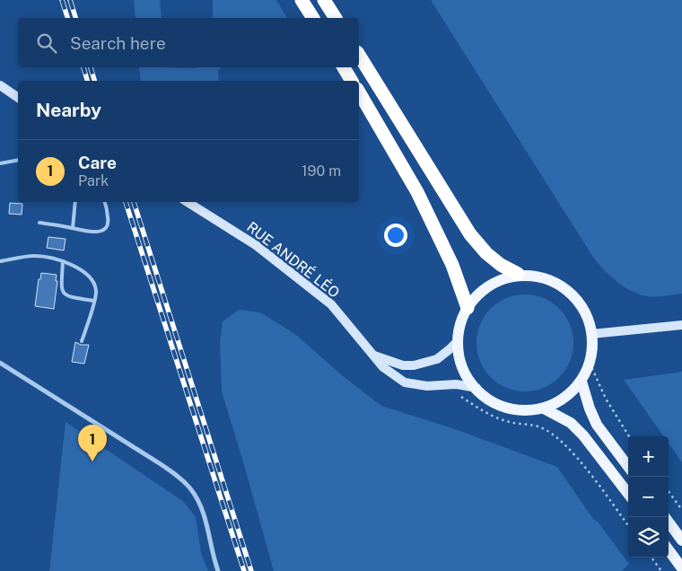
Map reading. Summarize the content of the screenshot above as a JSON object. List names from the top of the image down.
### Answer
{
  "streets": {
    "street": ["RUE ANDRÉ LÉO"]
  },
  "page": {
    "search": "Search here",
    "heading": "Nearby",
    "list": [
      {
        "mark": "1",
        "name": "Care",
        "note": "Park",
        "value": "190 m"
      }
    ],
    "pins": "1",
    "map_buttons": ["+", "−"]
  }
}
